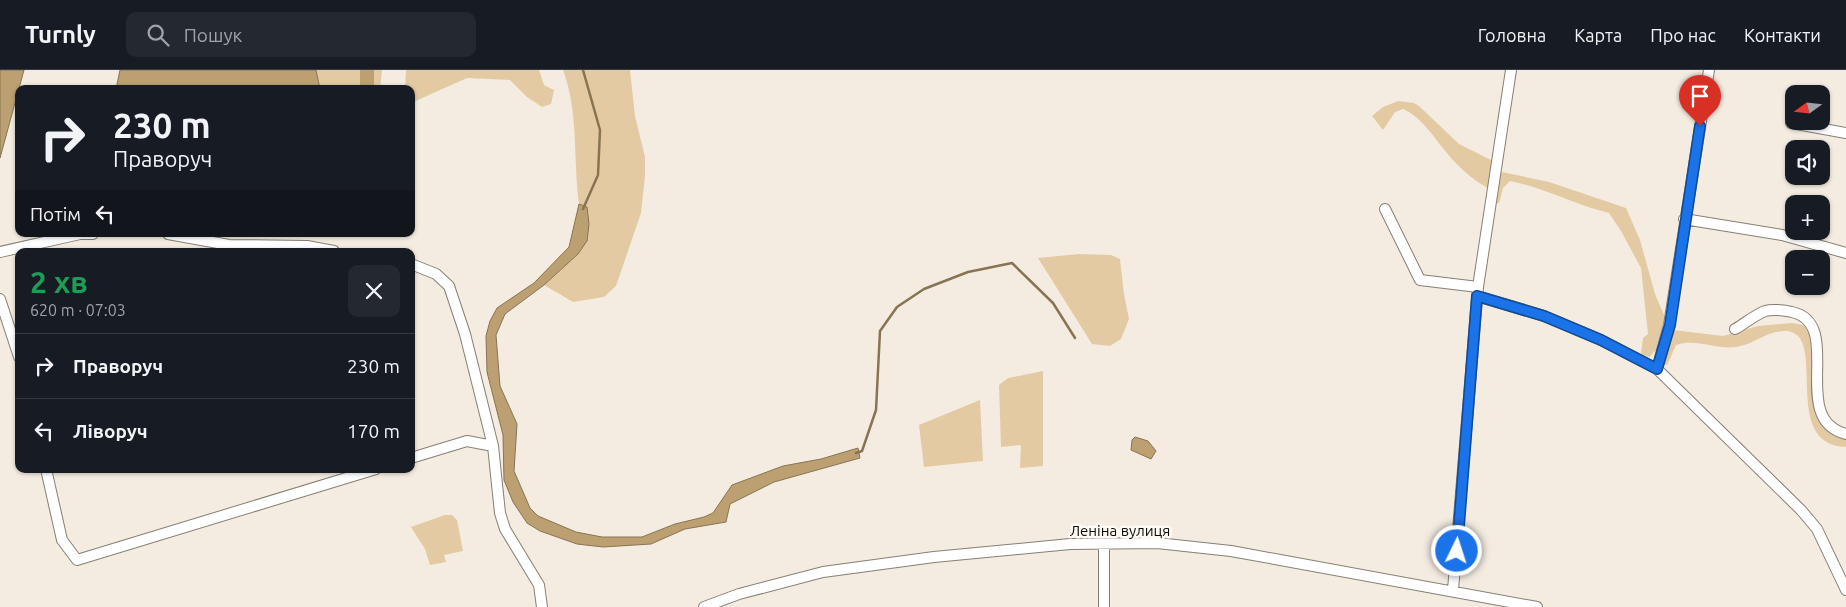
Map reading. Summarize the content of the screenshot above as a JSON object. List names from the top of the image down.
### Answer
{
  "streets": {
    "street": ["Леніна вулиця"]
  },
  "north": "left",
  "page": {
    "header": "Turnly",
    "search": "Пошук",
    "nav": [
      "Головна",
      "Карта",
      "Про нас",
      "Контакти"
    ],
    "map_buttons": ["+", "−"],
    "turn": ["230 m", "Праворуч"],
    "then": "Потім",
    "heading": ["2 хв", "620 m · 07:03"],
    "list": [
      {
        "name": "Праворуч",
        "value": "230 m"
      },
      {
        "name": "Ліворуч",
        "value": "170 m"
      }
    ]
  }
}
